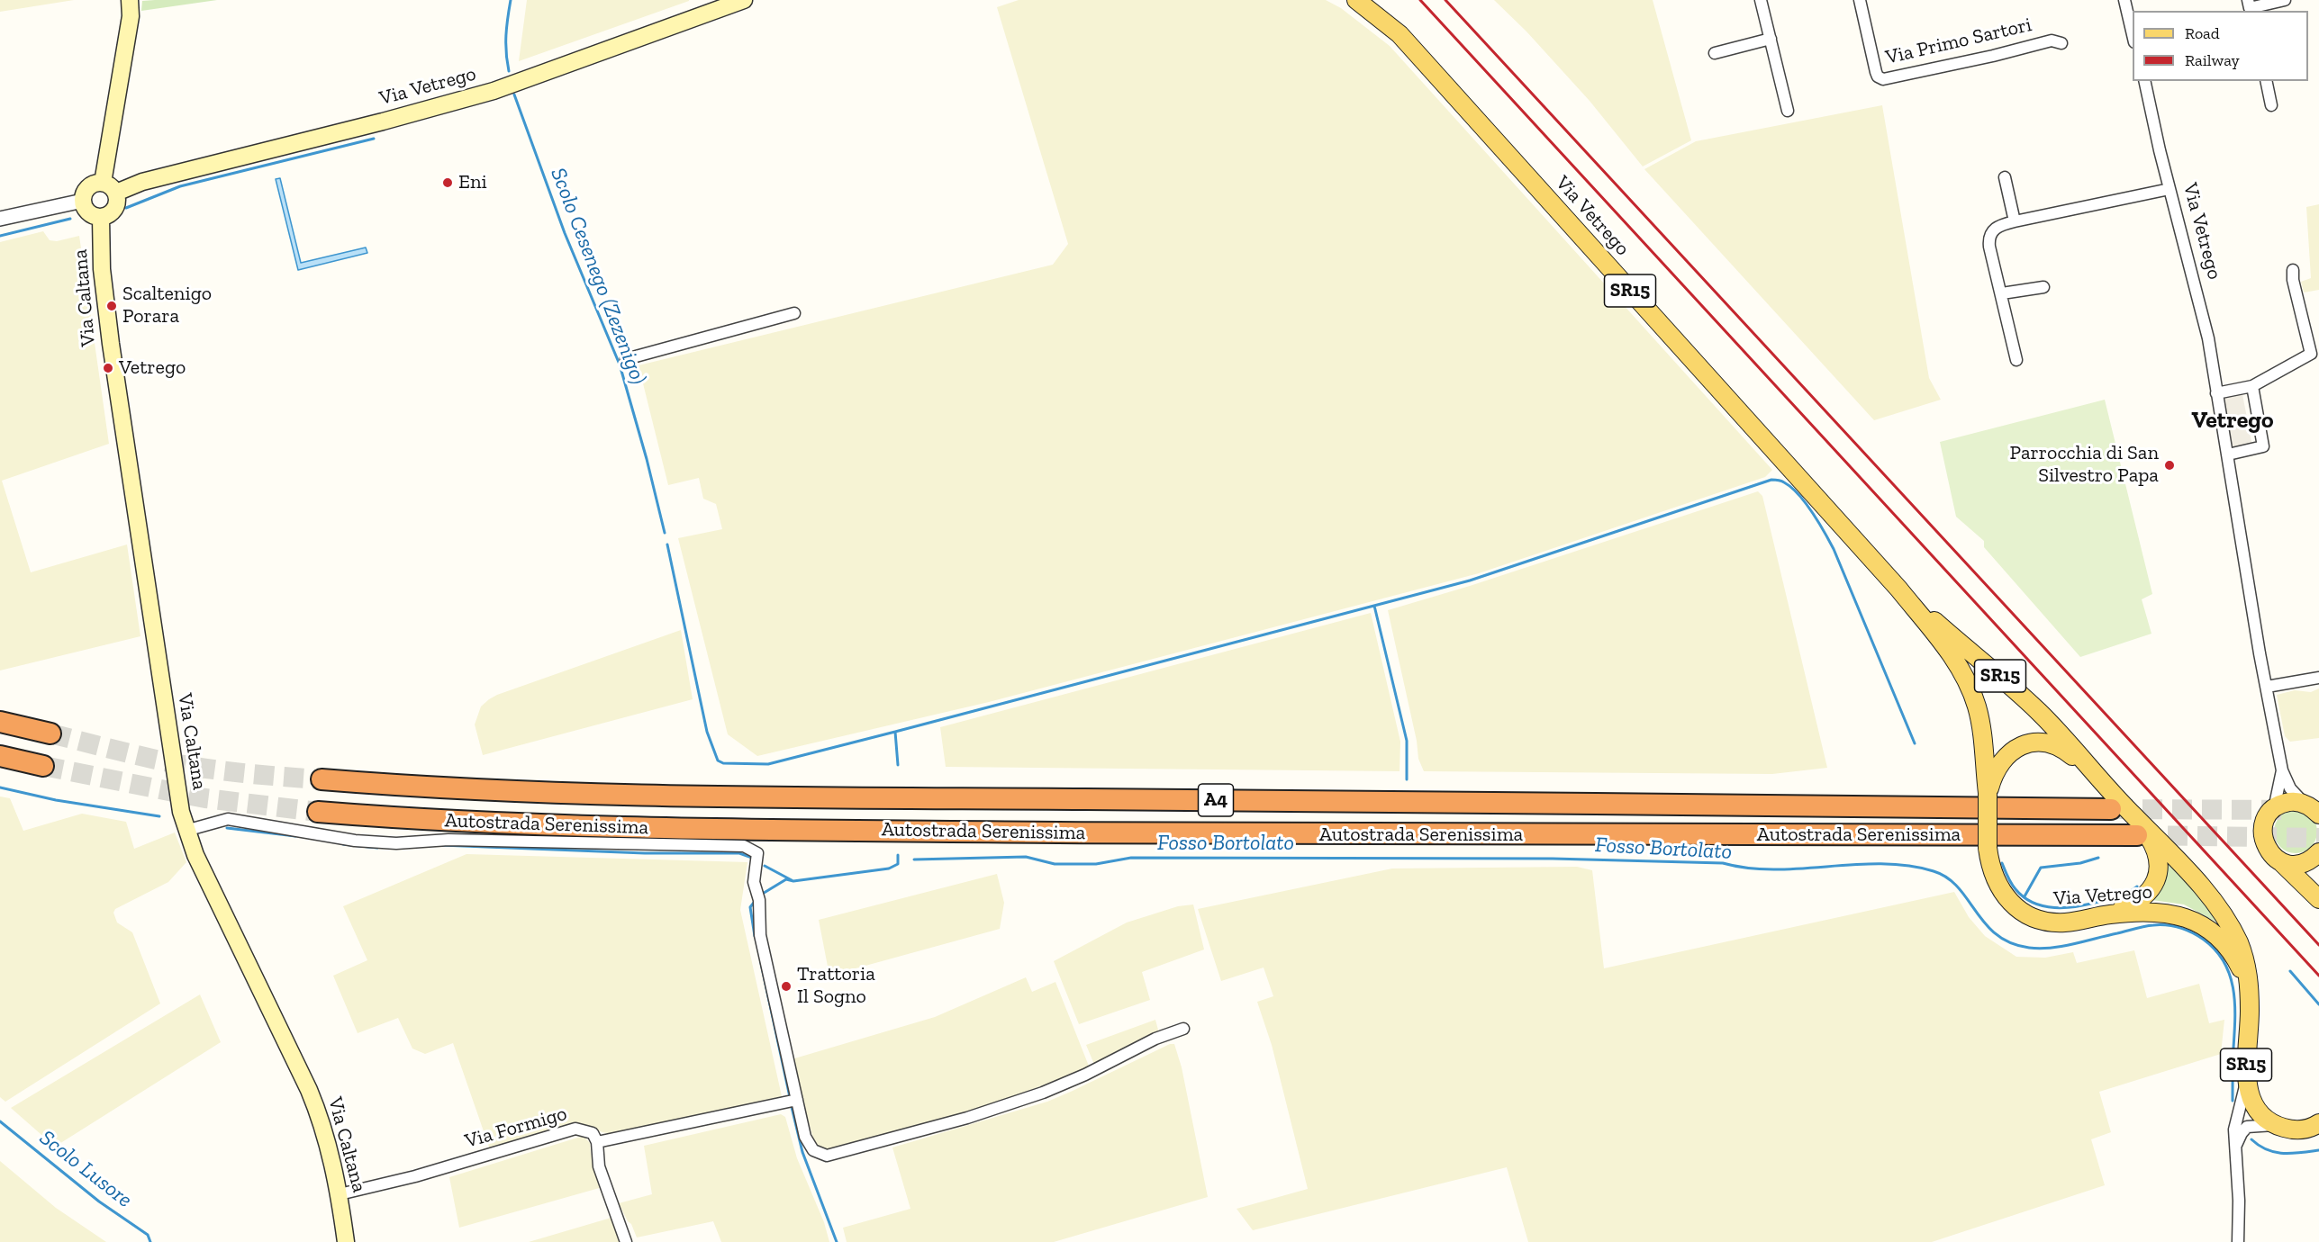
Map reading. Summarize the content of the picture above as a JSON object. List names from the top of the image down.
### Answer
{
  "streets": {
    "highway": ["A4", "Autostrada Serenissima"],
    "main road": ["Via Vetrego", "SR15", "Via Caltana"],
    "street": ["Via Primo Sartori", "Via Formigo"]
  },
  "crossings": [
    ["Via Vetrego", "SR15"],
    ["Via Vetrego", "Via Caltana"],
    ["Via Vetrego", "Autostrada Serenissima"],
    ["SR15", "Autostrada Serenissima"],
    ["Via Caltana", "Via Formigo"]
  ],
  "districts": ["Vetrego"],
  "water": ["Scolo Cesenego (Zezenigo)", "Fosso Bortolato", "Scolo Lusore"],
  "places": [
    "Eni",
    "Scaltenigo Porara",
    "Vetrego",
    "Parrocchia di San Silvestro Papa",
    "Trattoria Il Sogno"
  ],
  "legend": ["Road", "Railway"]
}
